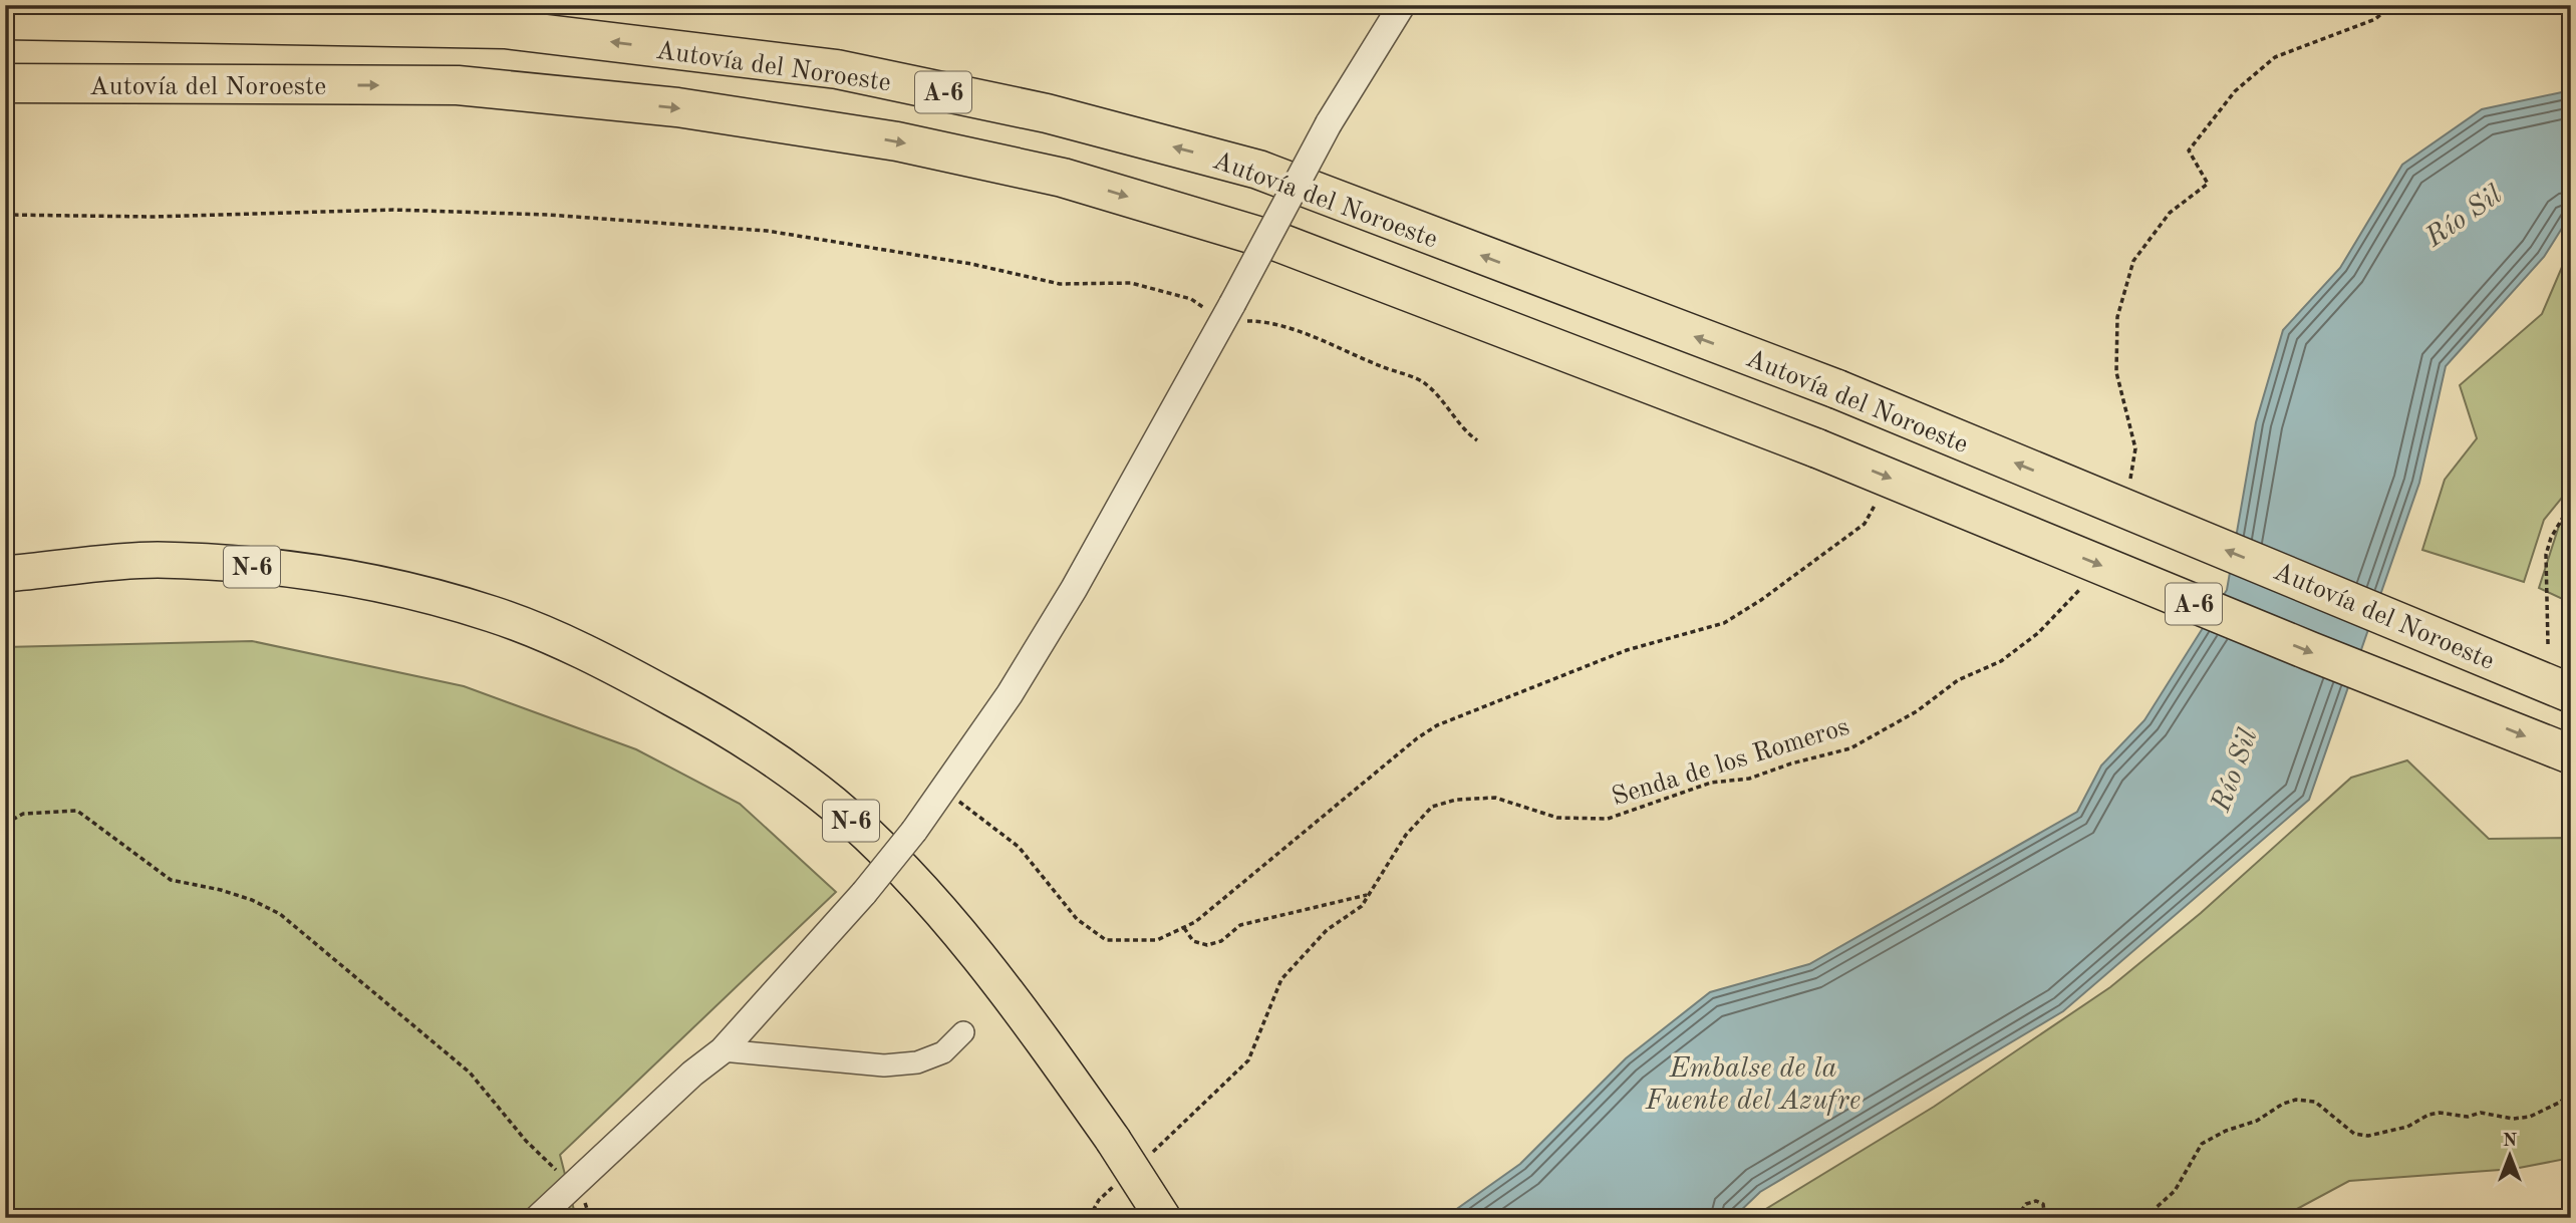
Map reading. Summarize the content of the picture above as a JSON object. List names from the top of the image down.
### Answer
{
  "streets": {
    "highway": ["Autovía del Noroeste", "A-6", "N-6"],
    "path": ["Senda de los Romeros"]
  },
  "water": ["Río Sil", "Embalse de la Fuente del Azufre"],
  "north": "top"
}
